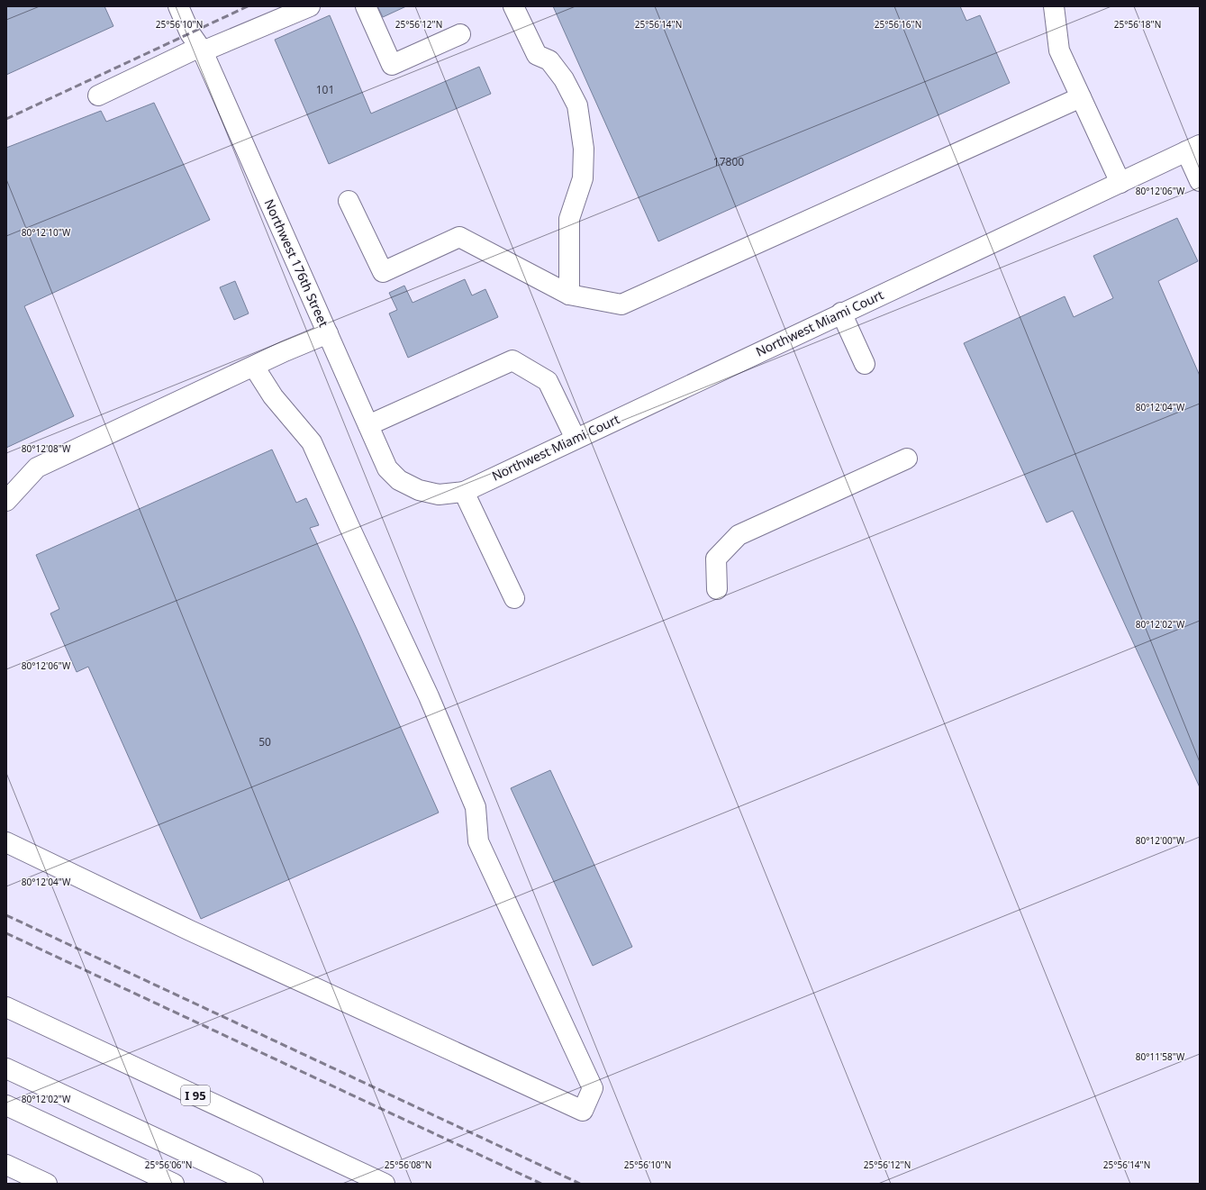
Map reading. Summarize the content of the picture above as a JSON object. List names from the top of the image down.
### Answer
{
  "streets": {
    "main road": ["Northwest 176th Street", "Northwest Miami Court", "I 95"]
  },
  "crossings": [
    ["Northwest 176th Street", "Northwest Miami Court"]
  ],
  "house_numbers": ["101", "17800", "50"],
  "coordinates": [
    "25°56'10\"N",
    "25°56'12\"N",
    "25°56'14\"N",
    "25°56'16\"N",
    "25°56'18\"N",
    "80°12'06\"W",
    "80°12'10\"W",
    "80°12'04\"W",
    "80°12'08\"W",
    "80°12'02\"W",
    "80°12'00\"W",
    "80°11'58\"W",
    "25°56'06\"N",
    "25°56'08\"N"
  ]
}
